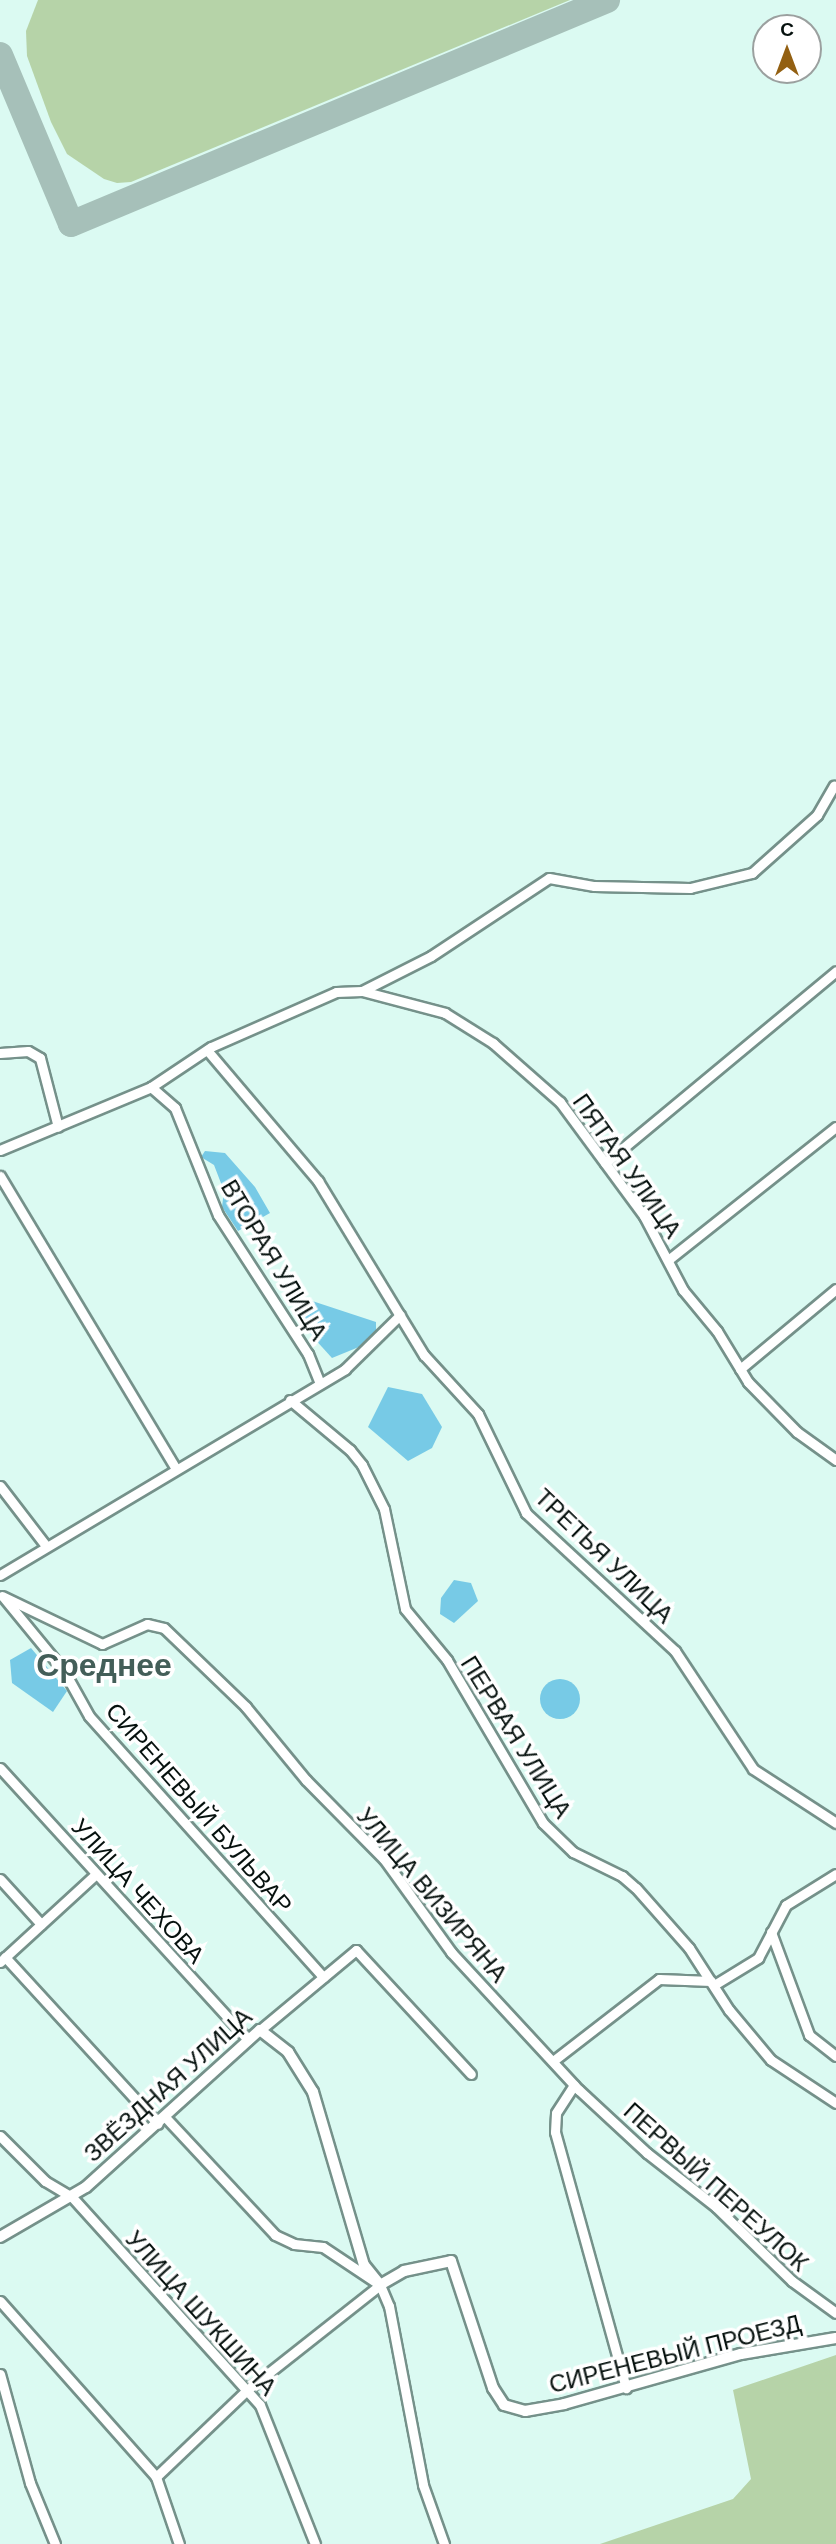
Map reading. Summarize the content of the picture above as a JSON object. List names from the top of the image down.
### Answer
{
  "streets": {
    "street": [
      "ПЯТАЯ УЛИЦА",
      "ВТОРАЯ УЛИЦА",
      "ТРЕТЬЯ УЛИЦА",
      "ПЕРВАЯ УЛИЦА",
      "СИРЕНЕВЫЙ БУЛЬВАР",
      "УЛИЦА ЧЕХОВА",
      "УЛИЦА ВИЗИРЯНА",
      "ЗВЁЗДНАЯ УЛИЦА",
      "ПЕРВЫЙ ПЕРЕУЛОК",
      "УЛИЦА ШУКШИНА",
      "СИРЕНЕВЫЙ ПРОЕЗД"
    ]
  },
  "crossings": [
    ["СИРЕНЕВЫЙ БУЛЬВАР", "УЛИЦА ВИЗИРЯНА"],
    ["СИРЕНЕВЫЙ БУЛЬВАР", "ЗВЁЗДНАЯ УЛИЦА"],
    ["УЛИЦА ЧЕХОВА", "ЗВЁЗДНАЯ УЛИЦА"],
    ["УЛИЦА ВИЗИРЯНА", "ПЕРВЫЙ ПЕРЕУЛОК"],
    ["ЗВЁЗДНАЯ УЛИЦА", "УЛИЦА ШУКШИНА"]
  ],
  "districts": ["Среднее"],
  "north": "top"
}
